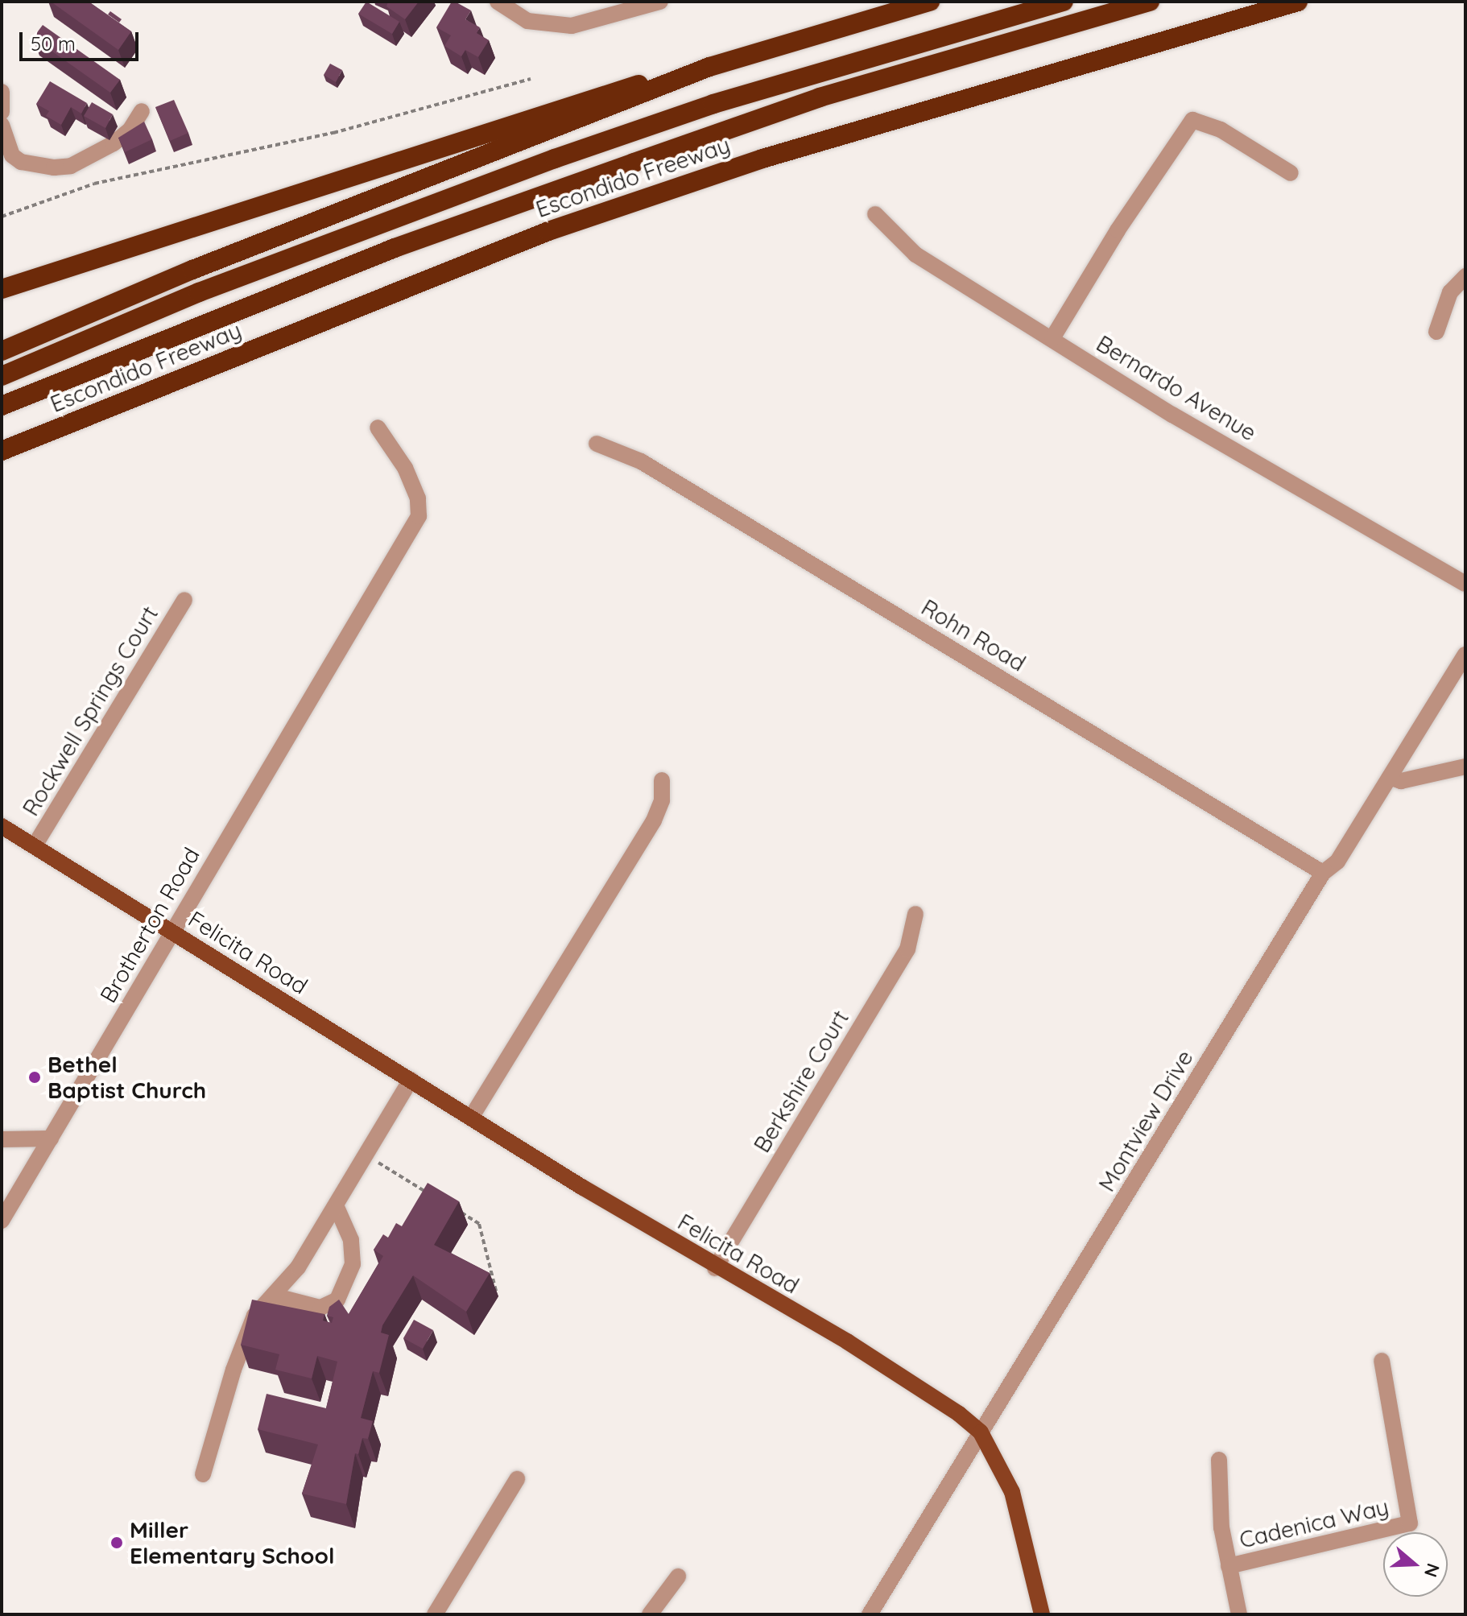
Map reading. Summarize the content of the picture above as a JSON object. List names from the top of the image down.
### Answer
{
  "streets": {
    "highway": ["Escondido Freeway"],
    "main road": ["Felicita Road"],
    "street": [
      "Bernardo Avenue",
      "Rohn Road",
      "Rockwell Springs Court",
      "Brotherton Road",
      "Berkshire Court",
      "Montview Drive",
      "Cadenica Way"
    ]
  },
  "crossings": [
    ["Rohn Road", "Montview Drive"],
    ["Rockwell Springs Court", "Felicita Road"],
    ["Brotherton Road", "Felicita Road"],
    ["Felicita Road", "Berkshire Court"],
    ["Felicita Road", "Montview Drive"]
  ],
  "places": ["Bethel Baptist Church", "Miller Elementary School"],
  "scale_bar": "50 m",
  "north": "right"
}
